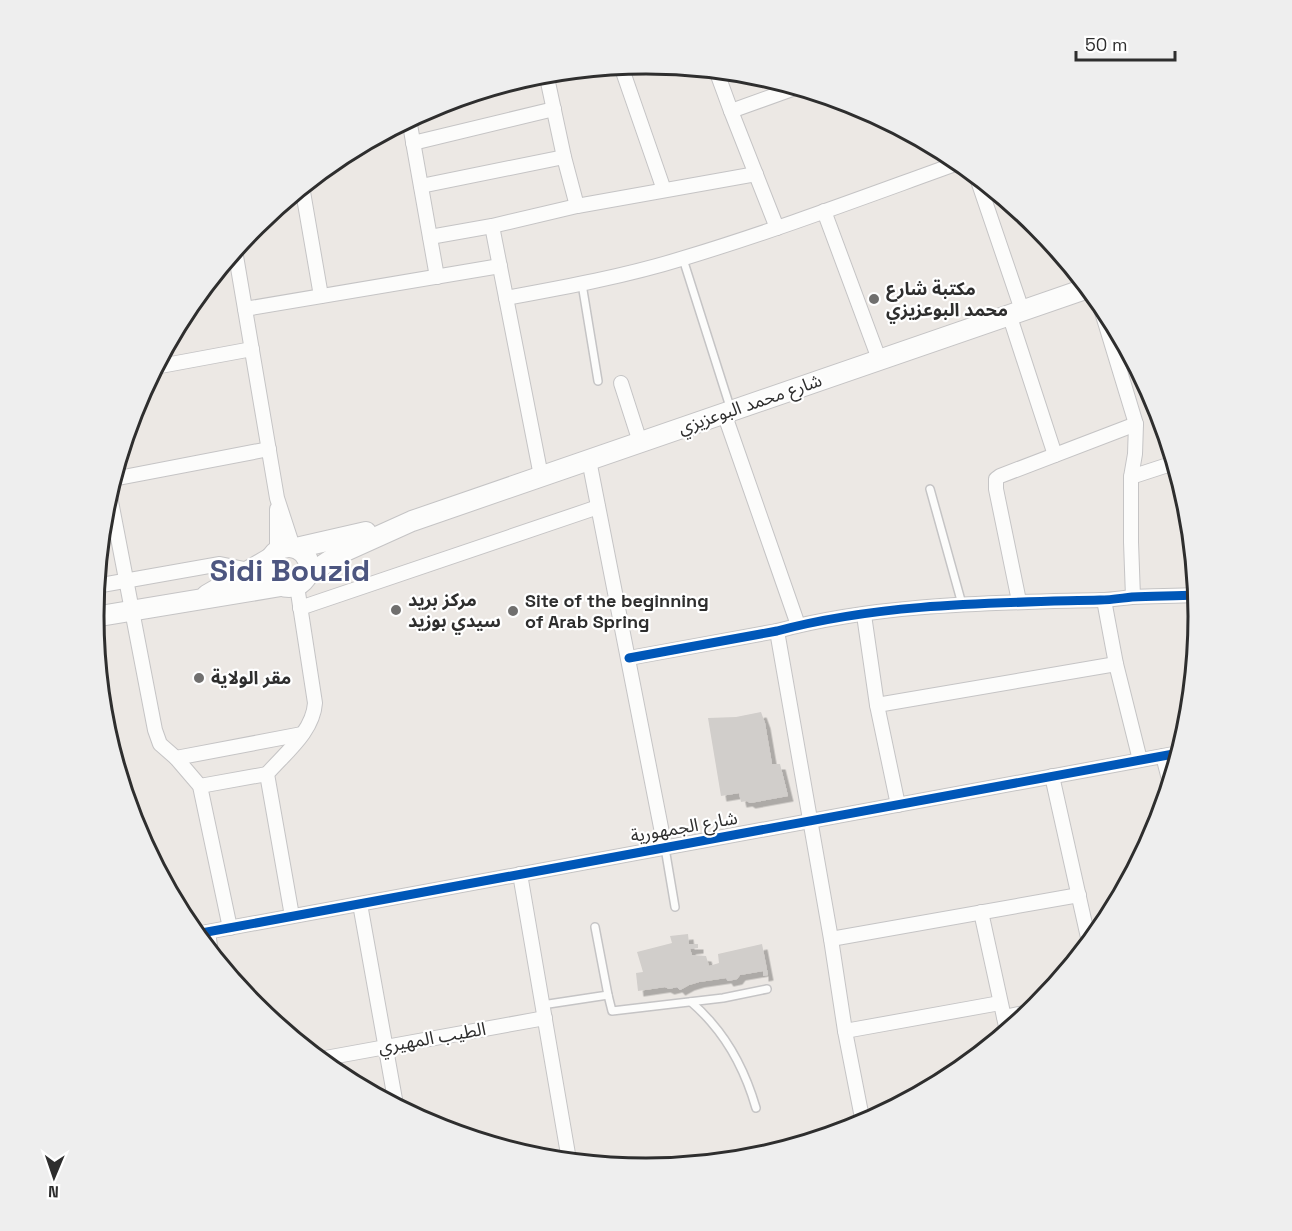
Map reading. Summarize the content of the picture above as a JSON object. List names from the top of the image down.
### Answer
{
  "streets": {
    "main road": ["شارع محمد البوعزيزي"],
    "street": ["شارع الجمهورية", "الطيب المهيري"]
  },
  "districts": ["Sidi Bouzid"],
  "places": [
    "مكتبة شارع محمد البوعزيزي",
    "مركز بريد سيدي بوزيد",
    "Site of the beginning of Arab Spring",
    "مقر الولاية"
  ],
  "scale_bar": "50 m",
  "north": "bottom"
}
